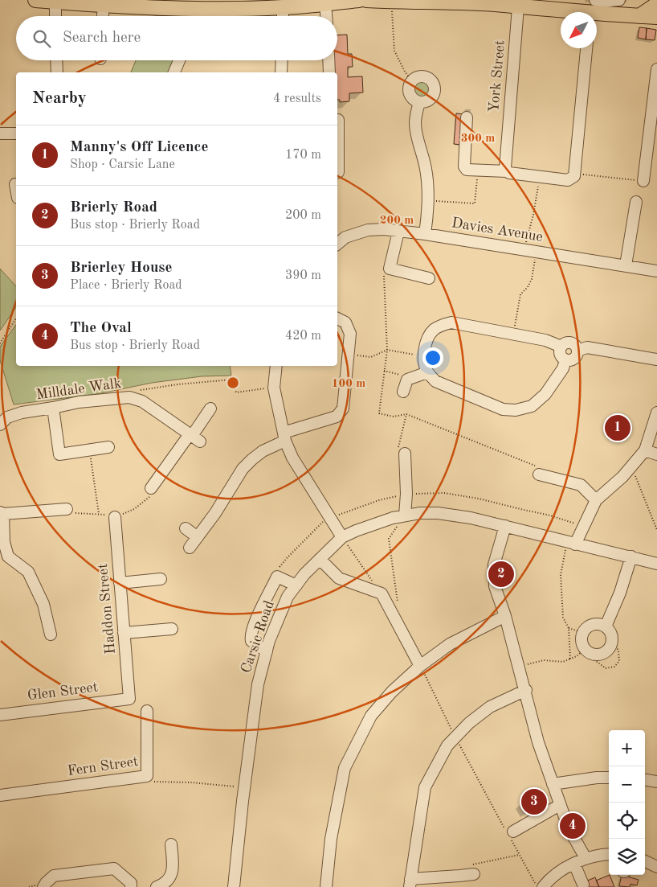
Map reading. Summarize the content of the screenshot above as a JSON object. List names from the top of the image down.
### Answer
{
  "streets": {
    "street": [
      "York Street",
      "Davies Avenue",
      "Milldale Walk",
      "Haddon Street",
      "Carsic Road",
      "Glen Street",
      "Fern Street"
    ]
  },
  "crossings": [
    ["Haddon Street", "Glen Street"]
  ],
  "north": "bottom left",
  "page": {
    "search": "Search here",
    "heading": ["Nearby", "4 results"],
    "list": [
      {
        "mark": "1",
        "name": "Manny's Off Licence",
        "note": "Shop · Carsic Lane",
        "value": "170 m"
      },
      {
        "mark": "2",
        "name": "Brierly Road",
        "note": "Bus stop · Brierly Road",
        "value": "200 m"
      },
      {
        "mark": "3",
        "name": "Brierley House",
        "note": "Place · Brierly Road",
        "value": "390 m"
      },
      {
        "mark": "4",
        "name": "The Oval",
        "note": "Bus stop · Brierly Road",
        "value": "420 m"
      }
    ],
    "pins": [
      "1",
      "2",
      "3",
      "4"
    ],
    "map_buttons": ["+", "−"]
  },
  "rings": ["300 m", "200 m", "100 m"]
}
